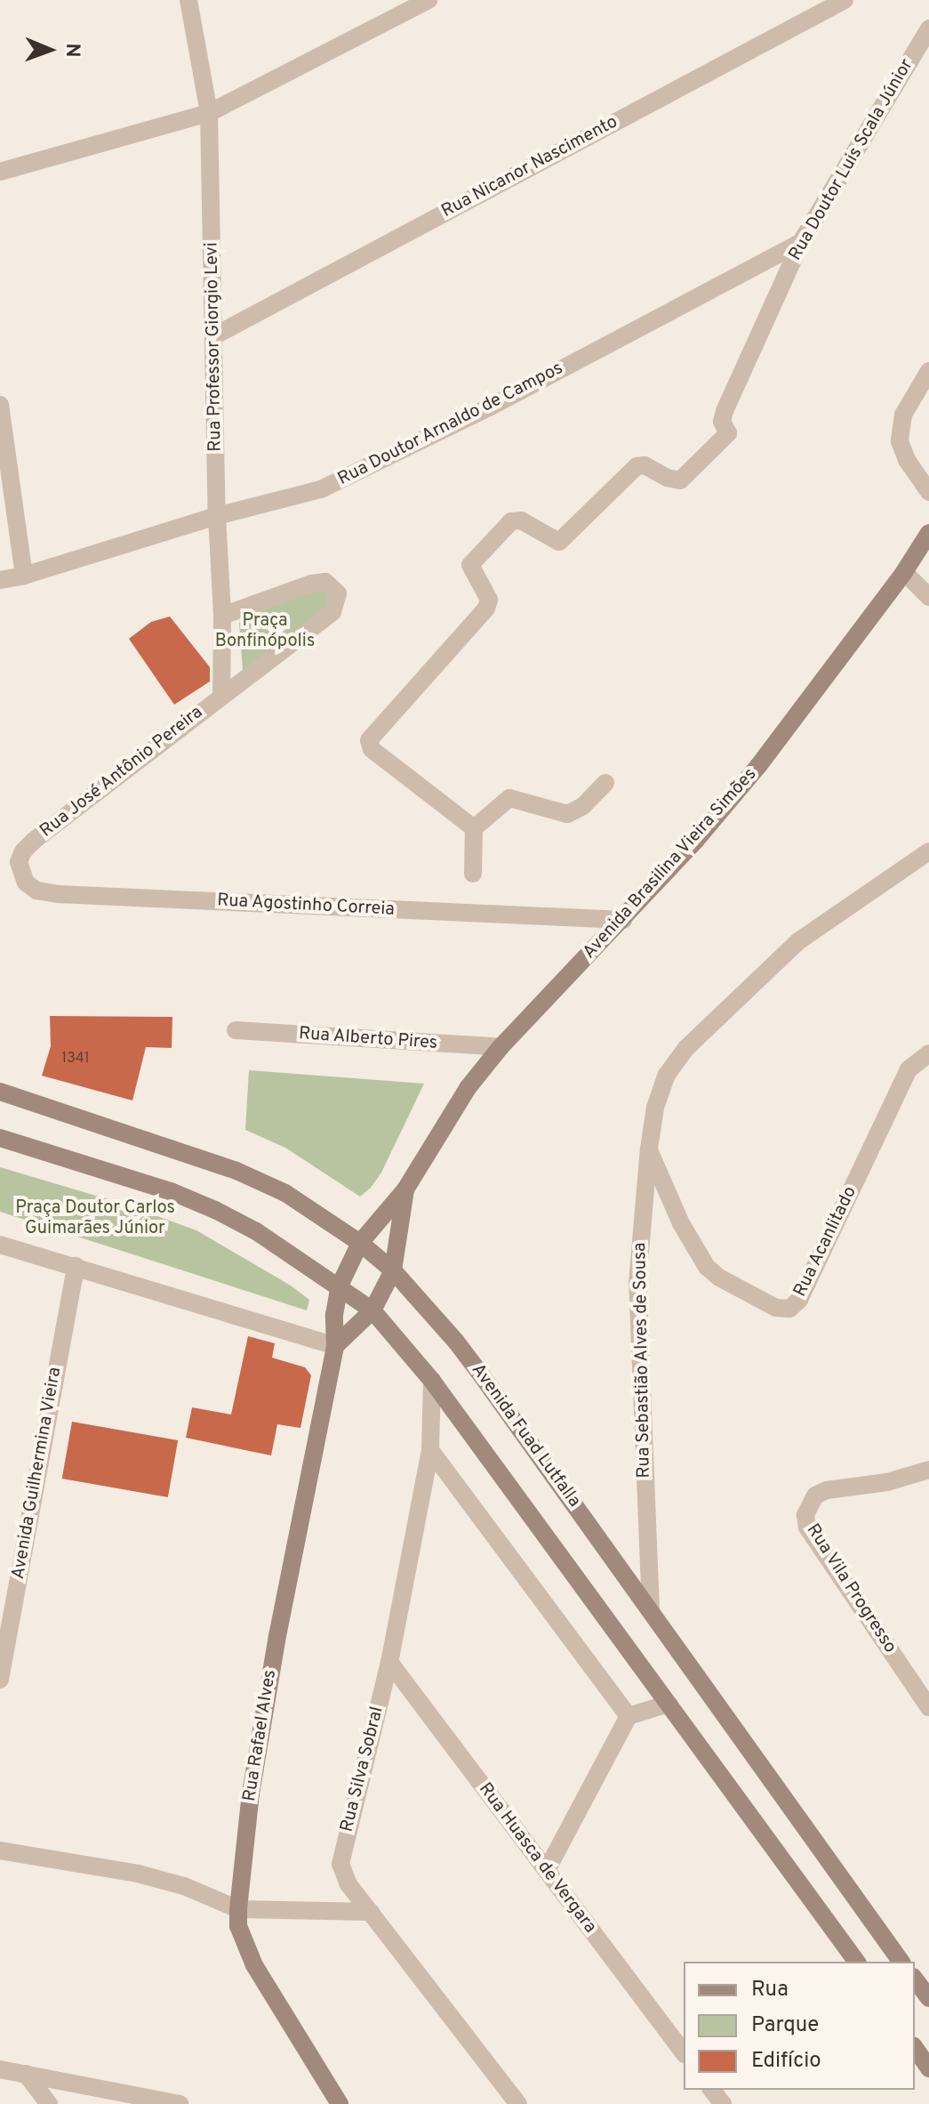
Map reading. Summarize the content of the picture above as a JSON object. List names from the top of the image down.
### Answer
{
  "streets": {
    "main road": ["Avenida Brasilina Vieira Simões", "Avenida Fuad Lutfalla", "Rua Rafael Alves"],
    "street": [
      "Rua Doutor Luis Scala Júnior",
      "Rua Nicanor Nascimento",
      "Rua Professor Giorgio Levi",
      "Rua Doutor Arnaldo de Campos",
      "Rua José Antônio Pereira",
      "Rua Agostinho Correia",
      "Rua Alberto Pires",
      "Rua Acanlitado",
      "Rua Sebastião Alves de Sousa",
      "Avenida Guilhermina Vieira",
      "Rua Vila Progresso",
      "Rua Silva Sobral",
      "Rua Huasca de Vergara"
    ]
  },
  "crossings": [
    ["Rua Doutor Luis Scala Júnior", "Rua Doutor Arnaldo de Campos"],
    ["Rua Nicanor Nascimento", "Rua Professor Giorgio Levi"],
    ["Rua Professor Giorgio Levi", "Rua Doutor Arnaldo de Campos"],
    ["Rua Professor Giorgio Levi", "Rua José Antônio Pereira"],
    ["Rua José Antônio Pereira", "Rua Agostinho Correia"],
    ["Avenida Brasilina Vieira Simões", "Rua Agostinho Correia"],
    ["Avenida Brasilina Vieira Simões", "Rua Alberto Pires"],
    ["Avenida Brasilina Vieira Simões", "Avenida Fuad Lutfalla"],
    ["Avenida Brasilina Vieira Simões", "Rua Rafael Alves"],
    ["Rua Acanlitado", "Rua Sebastião Alves de Sousa"],
    ["Rua Sebastião Alves de Sousa", "Avenida Fuad Lutfalla"],
    ["Rua Silva Sobral", "Rua Huasca de Vergara"]
  ],
  "parks": ["Praça Bonfinópolis", "Praça Doutor Carlos Guimarães Júnior"],
  "house_numbers": ["1341"],
  "legend": ["Rua", "Parque", "Edifício"],
  "north": "right"
}
